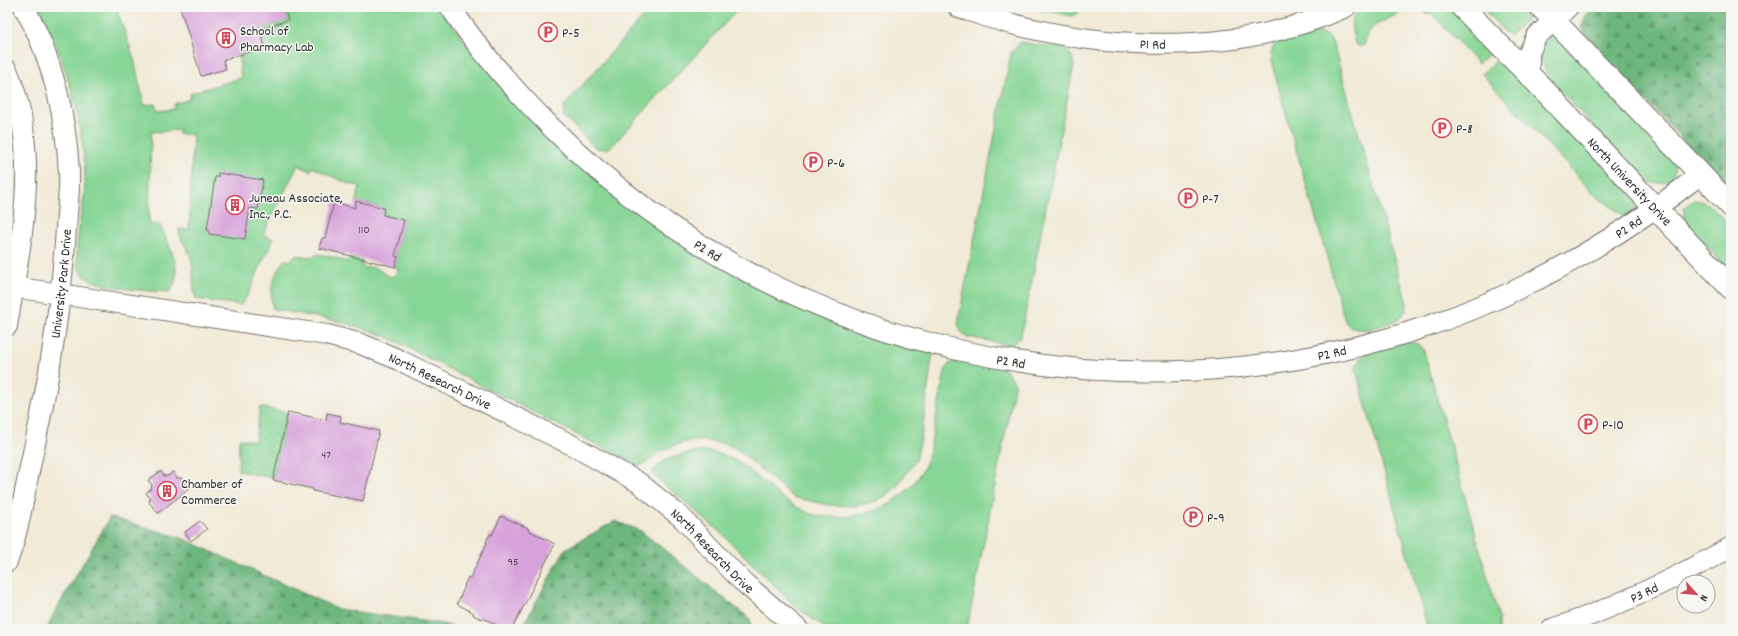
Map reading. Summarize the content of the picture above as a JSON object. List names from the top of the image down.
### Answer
{
  "streets": {
    "main road": ["North University Drive"],
    "street": [
      "P1 Rd",
      "P2 Rd",
      "University Park Drive",
      "North Research Drive",
      "P3 Rd"
    ]
  },
  "crossings": [
    ["North University Drive", "P2 Rd"],
    ["University Park Drive", "North Research Drive"]
  ],
  "places": {
    "parking": [
      "P-5",
      "P-8",
      "P-6",
      "P-7",
      "P-10",
      "P-9"
    ],
    "building": ["School of Pharmacy Lab", "Juneau Associate, Inc., P.C.", "Chamber of Commerce"]
  },
  "house_numbers": ["110", "47", "95"],
  "north": "bottom right"
}
